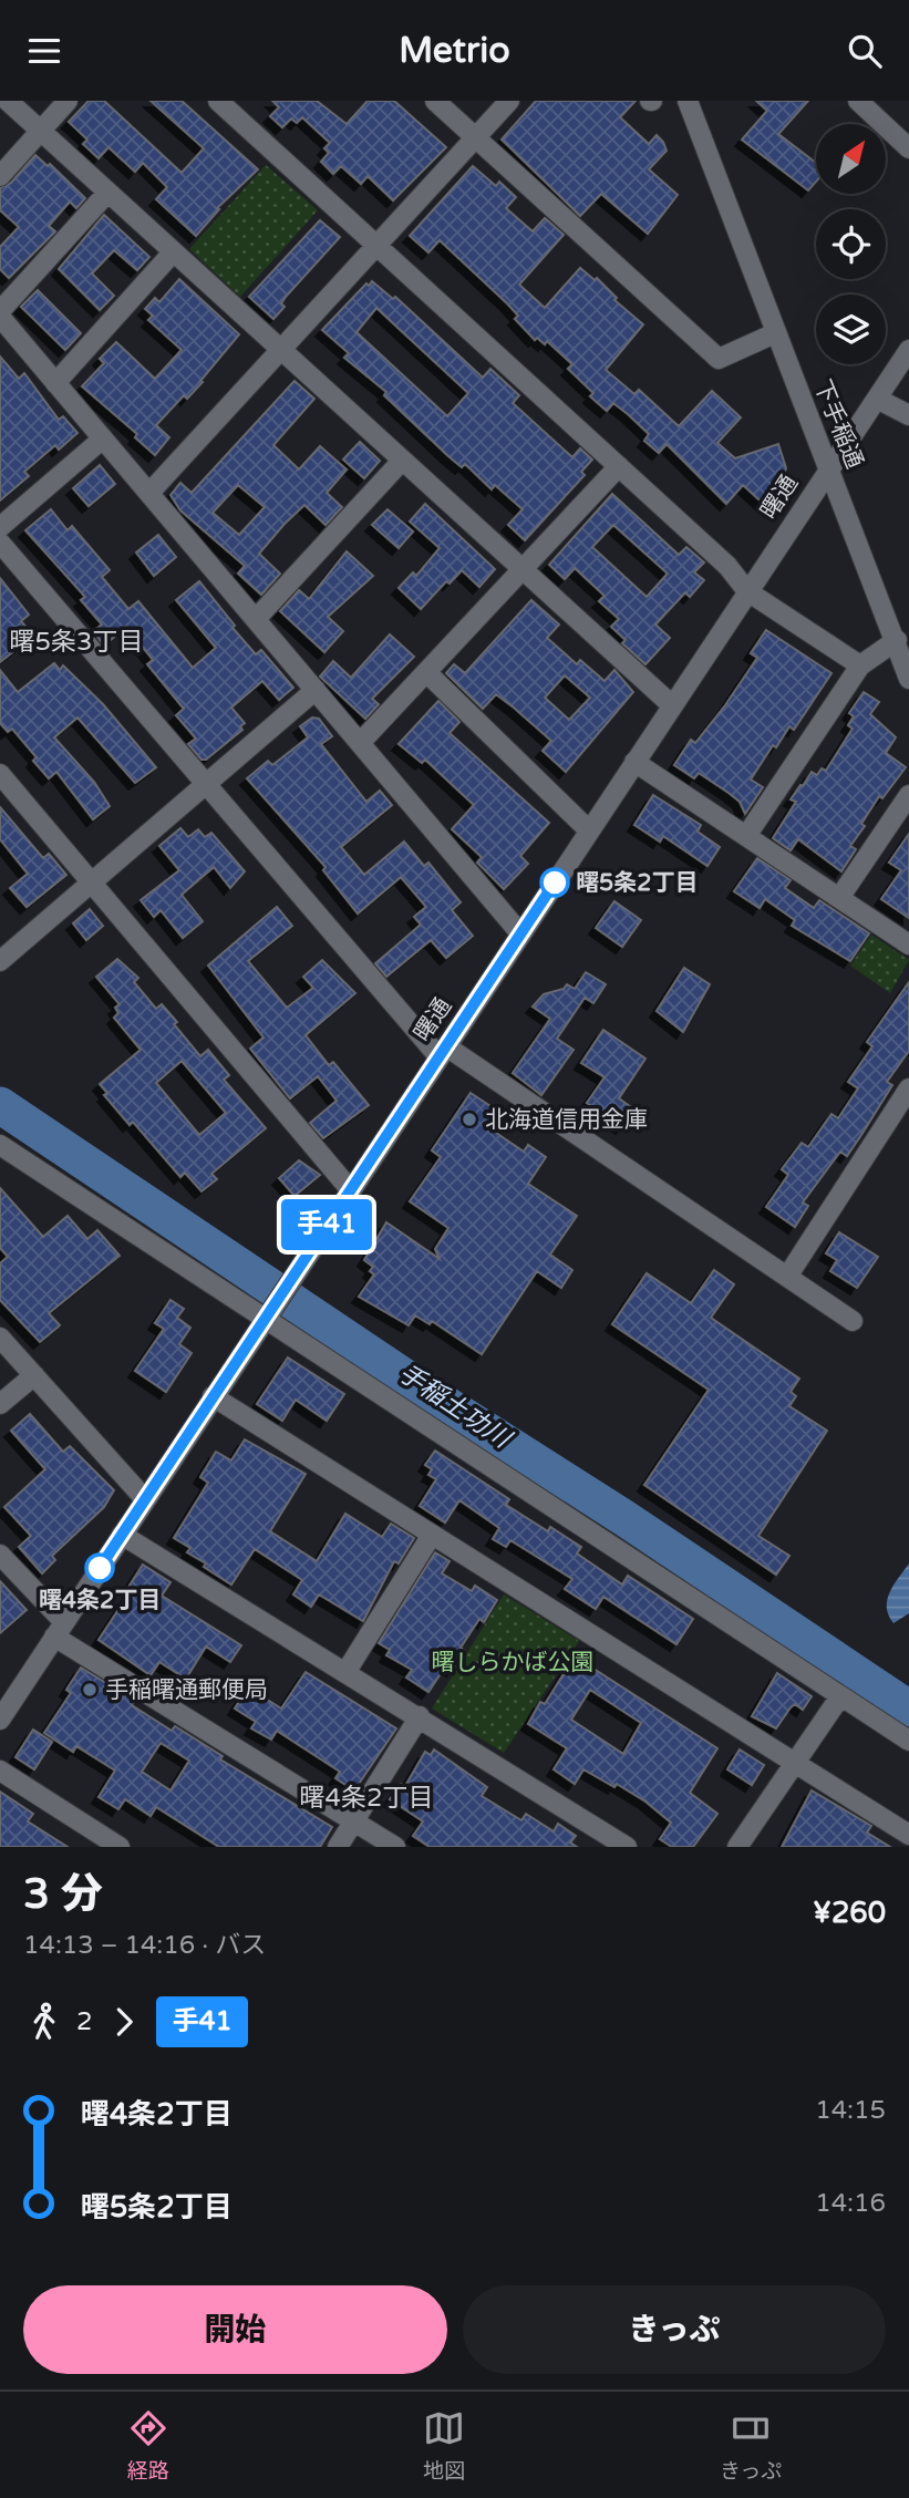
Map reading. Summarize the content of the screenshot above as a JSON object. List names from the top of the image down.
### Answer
{
  "streets": {
    "street": ["下手稲通", "曙通"]
  },
  "crossings": [
    ["下手稲通", "曙通"]
  ],
  "districts": ["曙5条3丁目", "曙4条2丁目"],
  "water": ["手稲土功川"],
  "parks": ["曙しらかば公園"],
  "places": [
    "曙5条2丁目",
    "北海道信用金庫",
    "曙4条2丁目",
    "手稲曙通郵便局"
  ],
  "lines": ["bus line 手41"],
  "north": "top right",
  "page": {
    "header": "Metrio",
    "on_map": "手41",
    "heading": ["3 分", "14:13 – 14:16 · バス", "¥260"],
    "legs": ["2", "手41"],
    "list": [
      {
        "name": "曙4条2丁目",
        "value": "14:15"
      },
      {
        "name": "曙5条2丁目",
        "value": "14:16"
      }
    ],
    "buttons": ["開始", "きっぷ"],
    "tabs": ["経路", "地図", "きっぷ"]
  }
}
